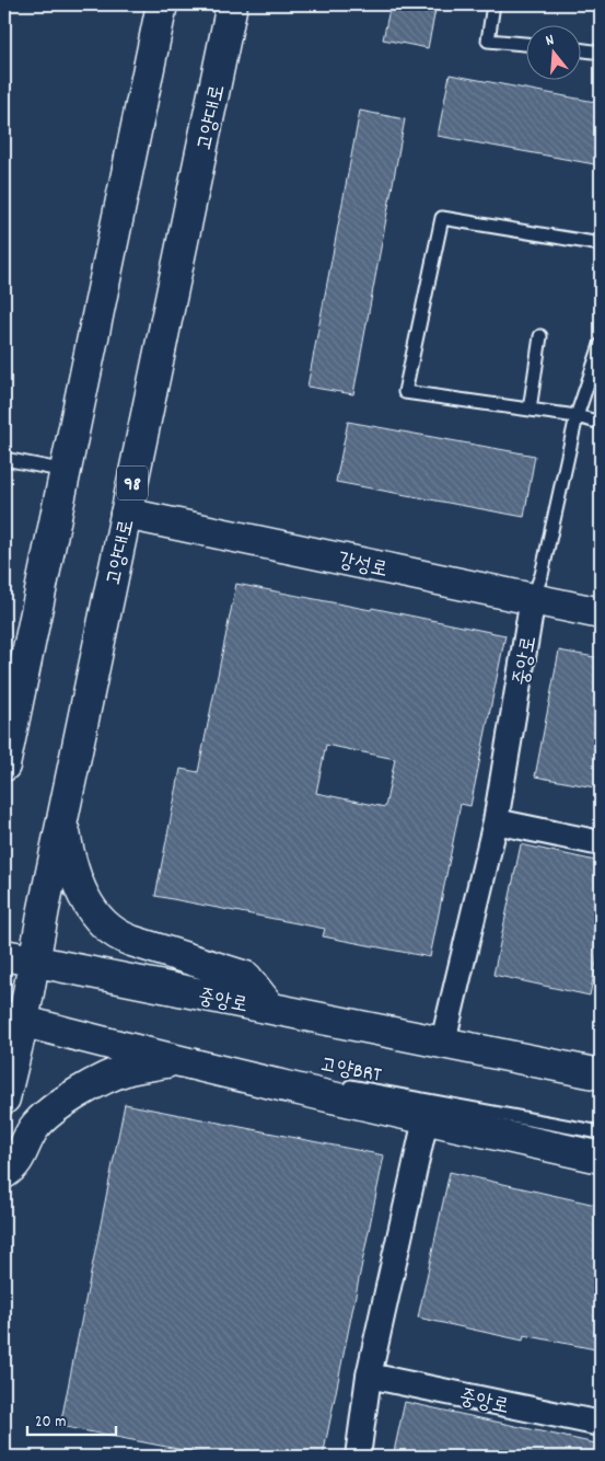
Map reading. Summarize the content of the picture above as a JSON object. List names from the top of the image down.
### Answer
{
  "streets": {
    "main road": [
      "고양대로",
      "98",
      "강성로",
      "중앙로"
    ],
    "lane": ["고양BRT"]
  },
  "crossings": [
    ["고양대로", "강성로"],
    ["고양대로", "중앙로"],
    ["강성로", "중앙로"],
    ["중앙로", "고양BRT"]
  ],
  "scale_bar": "20 m",
  "north": "top"
}
